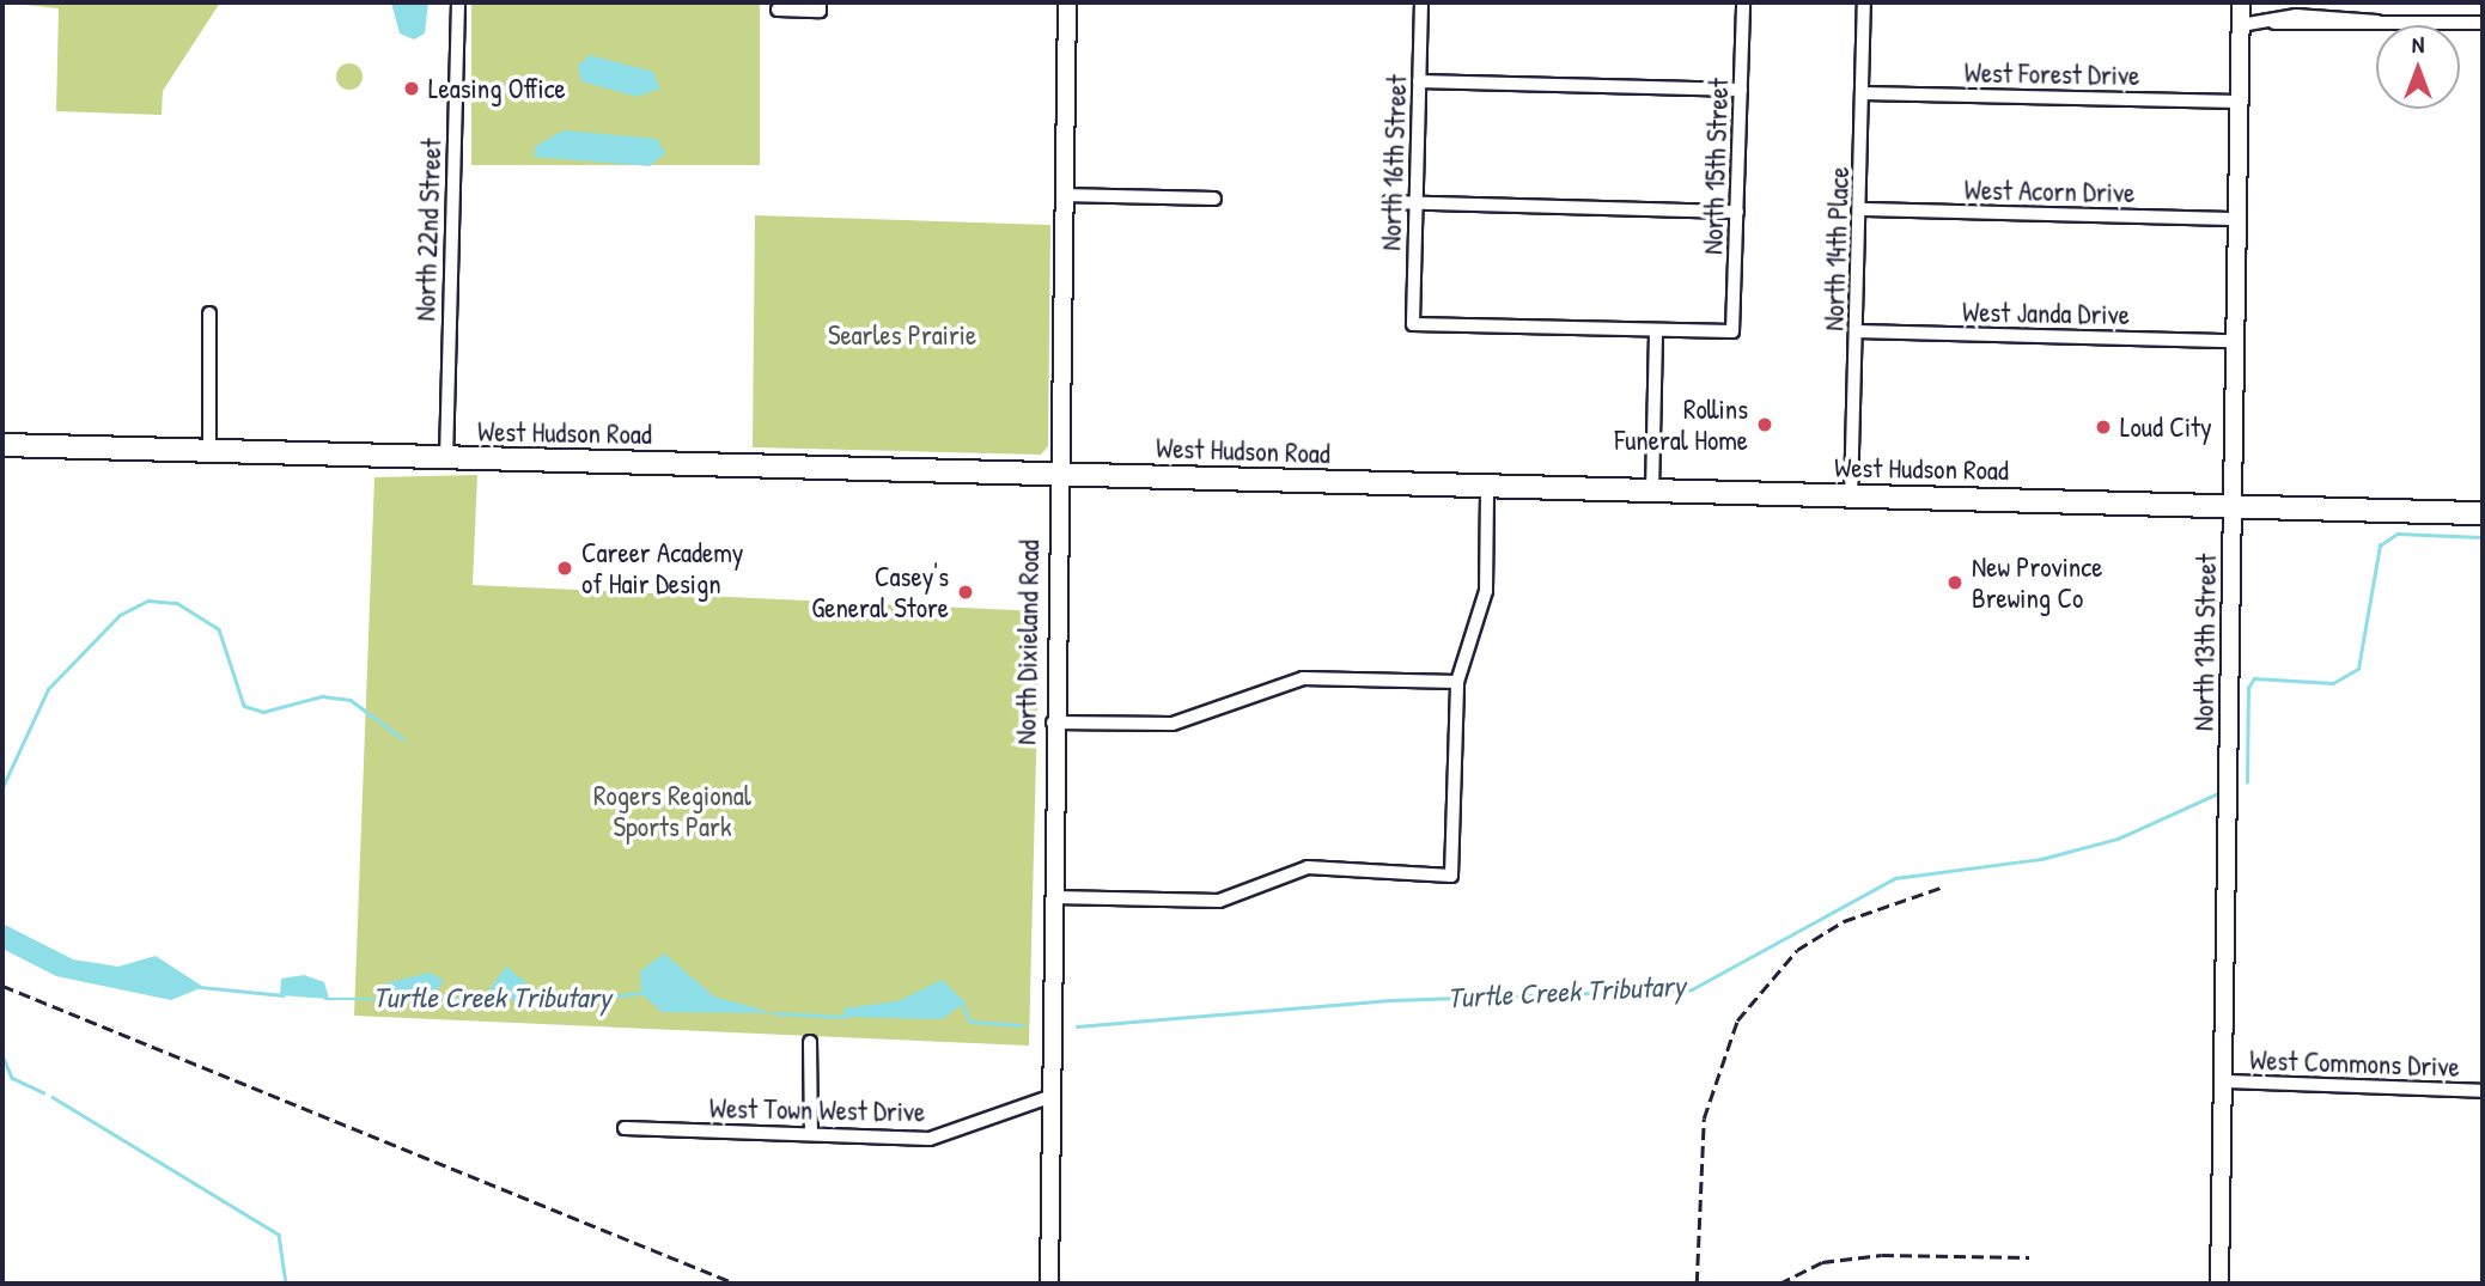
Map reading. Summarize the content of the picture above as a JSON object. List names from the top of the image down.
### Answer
{
  "streets": {
    "highway": ["West Hudson Road"],
    "main road": ["North Dixieland Road", "North 13th Street"],
    "street": [
      "West Forest Drive",
      "North 16th Street",
      "North 15th Street",
      "West Acorn Drive",
      "North 22nd Street",
      "North 14th Place",
      "West Janda Drive",
      "West Commons Drive",
      "West Town West Drive"
    ]
  },
  "crossings": [
    ["West Forest Drive", "North 14th Place"],
    ["West Forest Drive", "North 13th Street"],
    ["North 16th Street", "North 15th Street"],
    ["West Acorn Drive", "North 14th Place"],
    ["West Acorn Drive", "North 13th Street"],
    ["North 22nd Street", "West Hudson Road"],
    ["North 14th Place", "West Janda Drive"],
    ["North 14th Place", "West Hudson Road"],
    ["West Janda Drive", "North 13th Street"],
    ["West Hudson Road", "North Dixieland Road"],
    ["West Hudson Road", "North 13th Street"],
    ["North Dixieland Road", "West Town West Drive"],
    ["North 13th Street", "West Commons Drive"]
  ],
  "water": ["Turtle Creek Tributary"],
  "parks": ["Searles Prairie", "Rogers Regional Sports Park"],
  "places": [
    "Leasing Office",
    "Rollins Funeral Home",
    "Loud City",
    "Career Academy of Hair Design",
    "New Province Brewing Co",
    "Casey's General Store"
  ],
  "north": "top"
}
